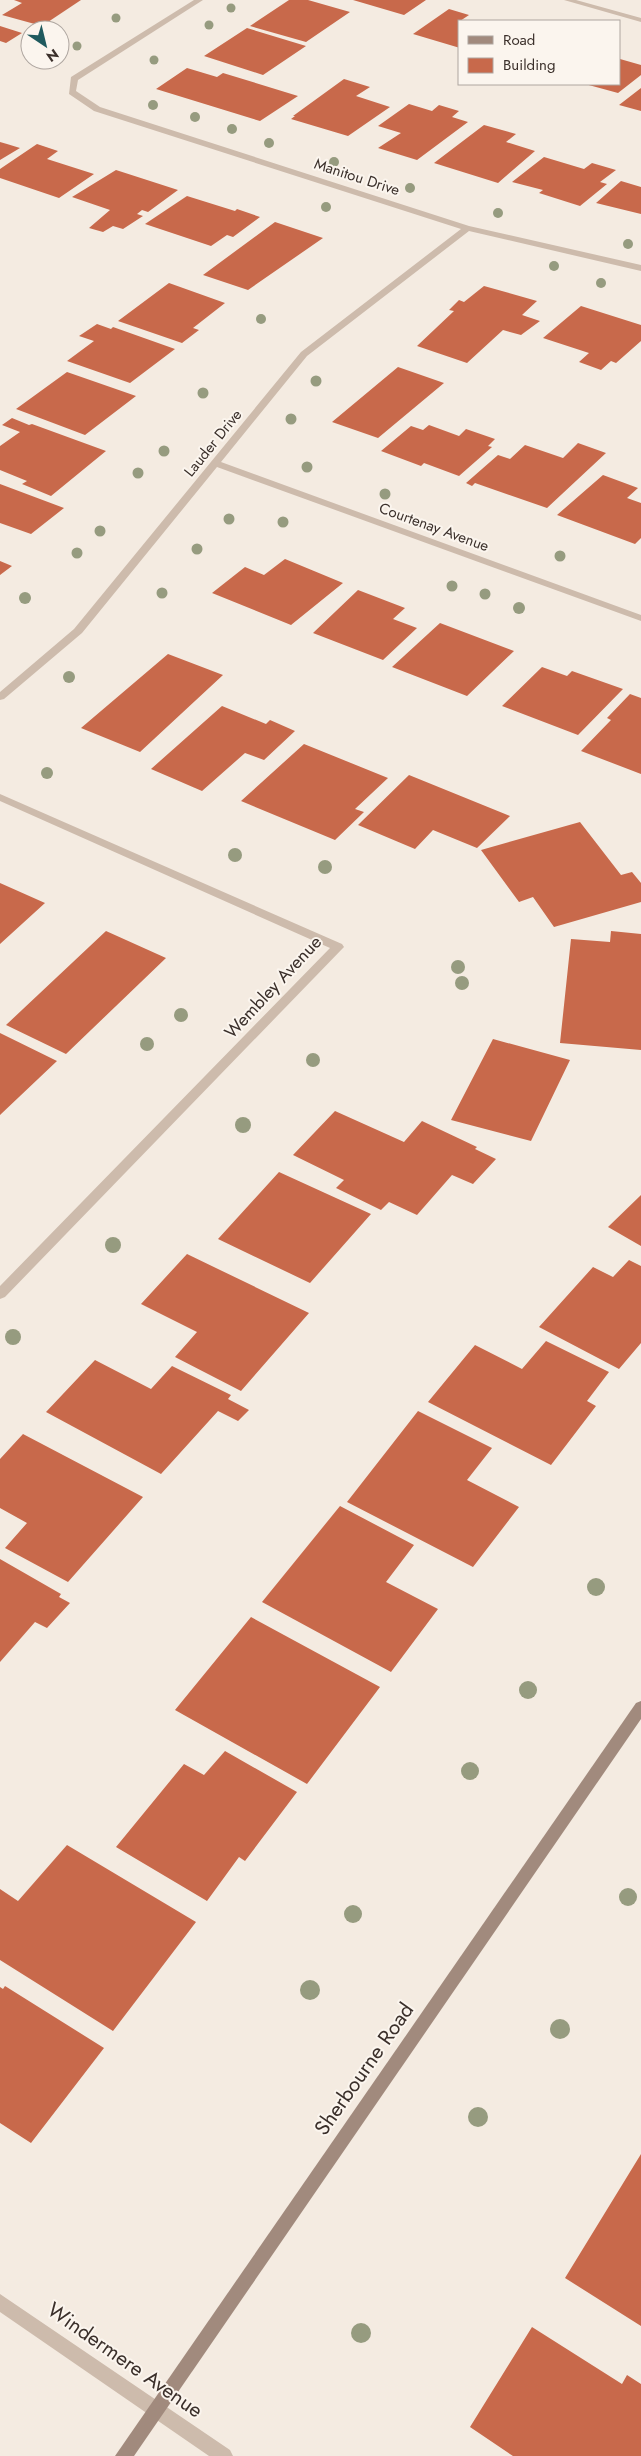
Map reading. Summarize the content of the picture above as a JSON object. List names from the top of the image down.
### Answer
{
  "streets": {
    "street": [
      "Manitou Drive",
      "Lauder Drive",
      "Courtenay Avenue",
      "Wembley Avenue",
      "Sherbourne Road",
      "Windermere Avenue"
    ]
  },
  "crossings": [
    ["Manitou Drive", "Lauder Drive"],
    ["Lauder Drive", "Courtenay Avenue"],
    ["Sherbourne Road", "Windermere Avenue"]
  ],
  "legend": ["Road", "Building"],
  "north": "bottom right"
}
